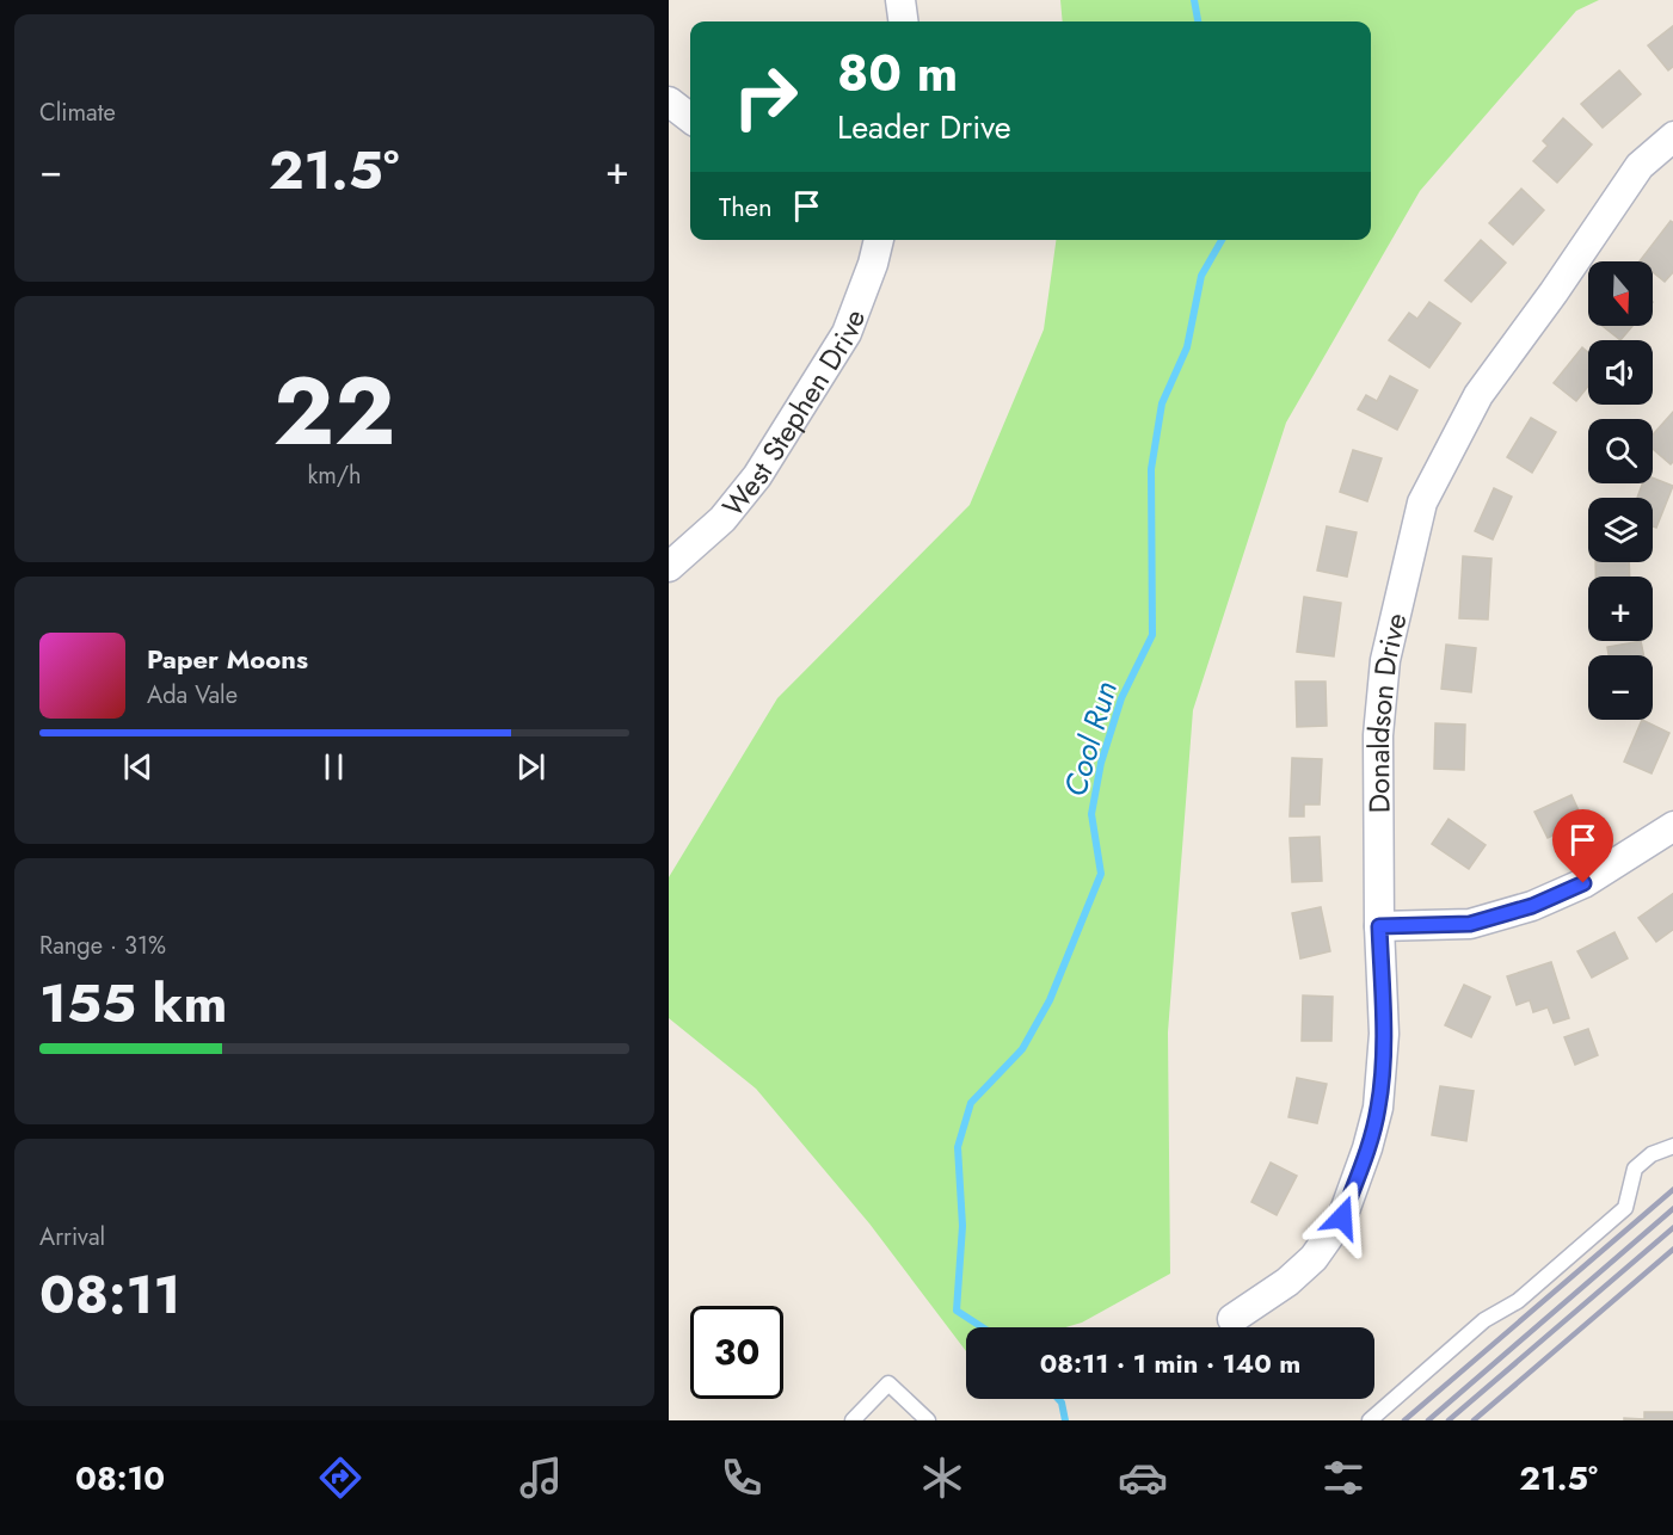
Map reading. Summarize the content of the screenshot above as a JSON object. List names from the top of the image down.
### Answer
{
  "streets": {
    "street": ["West Stephen Drive", "Donaldson Drive"]
  },
  "water": ["Cool Run"],
  "north": "bottom",
  "page": {
    "tile": [
      "Climate",
      ["22", "km/h"],
      ["Range · 31%", "155 km"],
      ["Arrival", "08:11"]
    ],
    "turn": ["80 m", "Leader Drive"],
    "heat": ["−", "21.5°", "+"],
    "then": "Then",
    "map_buttons": ["+", "−"],
    "song": ["Paper Moons", "Ada Vale"],
    "limit": "30",
    "trip": "08:11 · 1 min · 140 m",
    "tabs": ["08:10", "21.5°"]
  }
}
